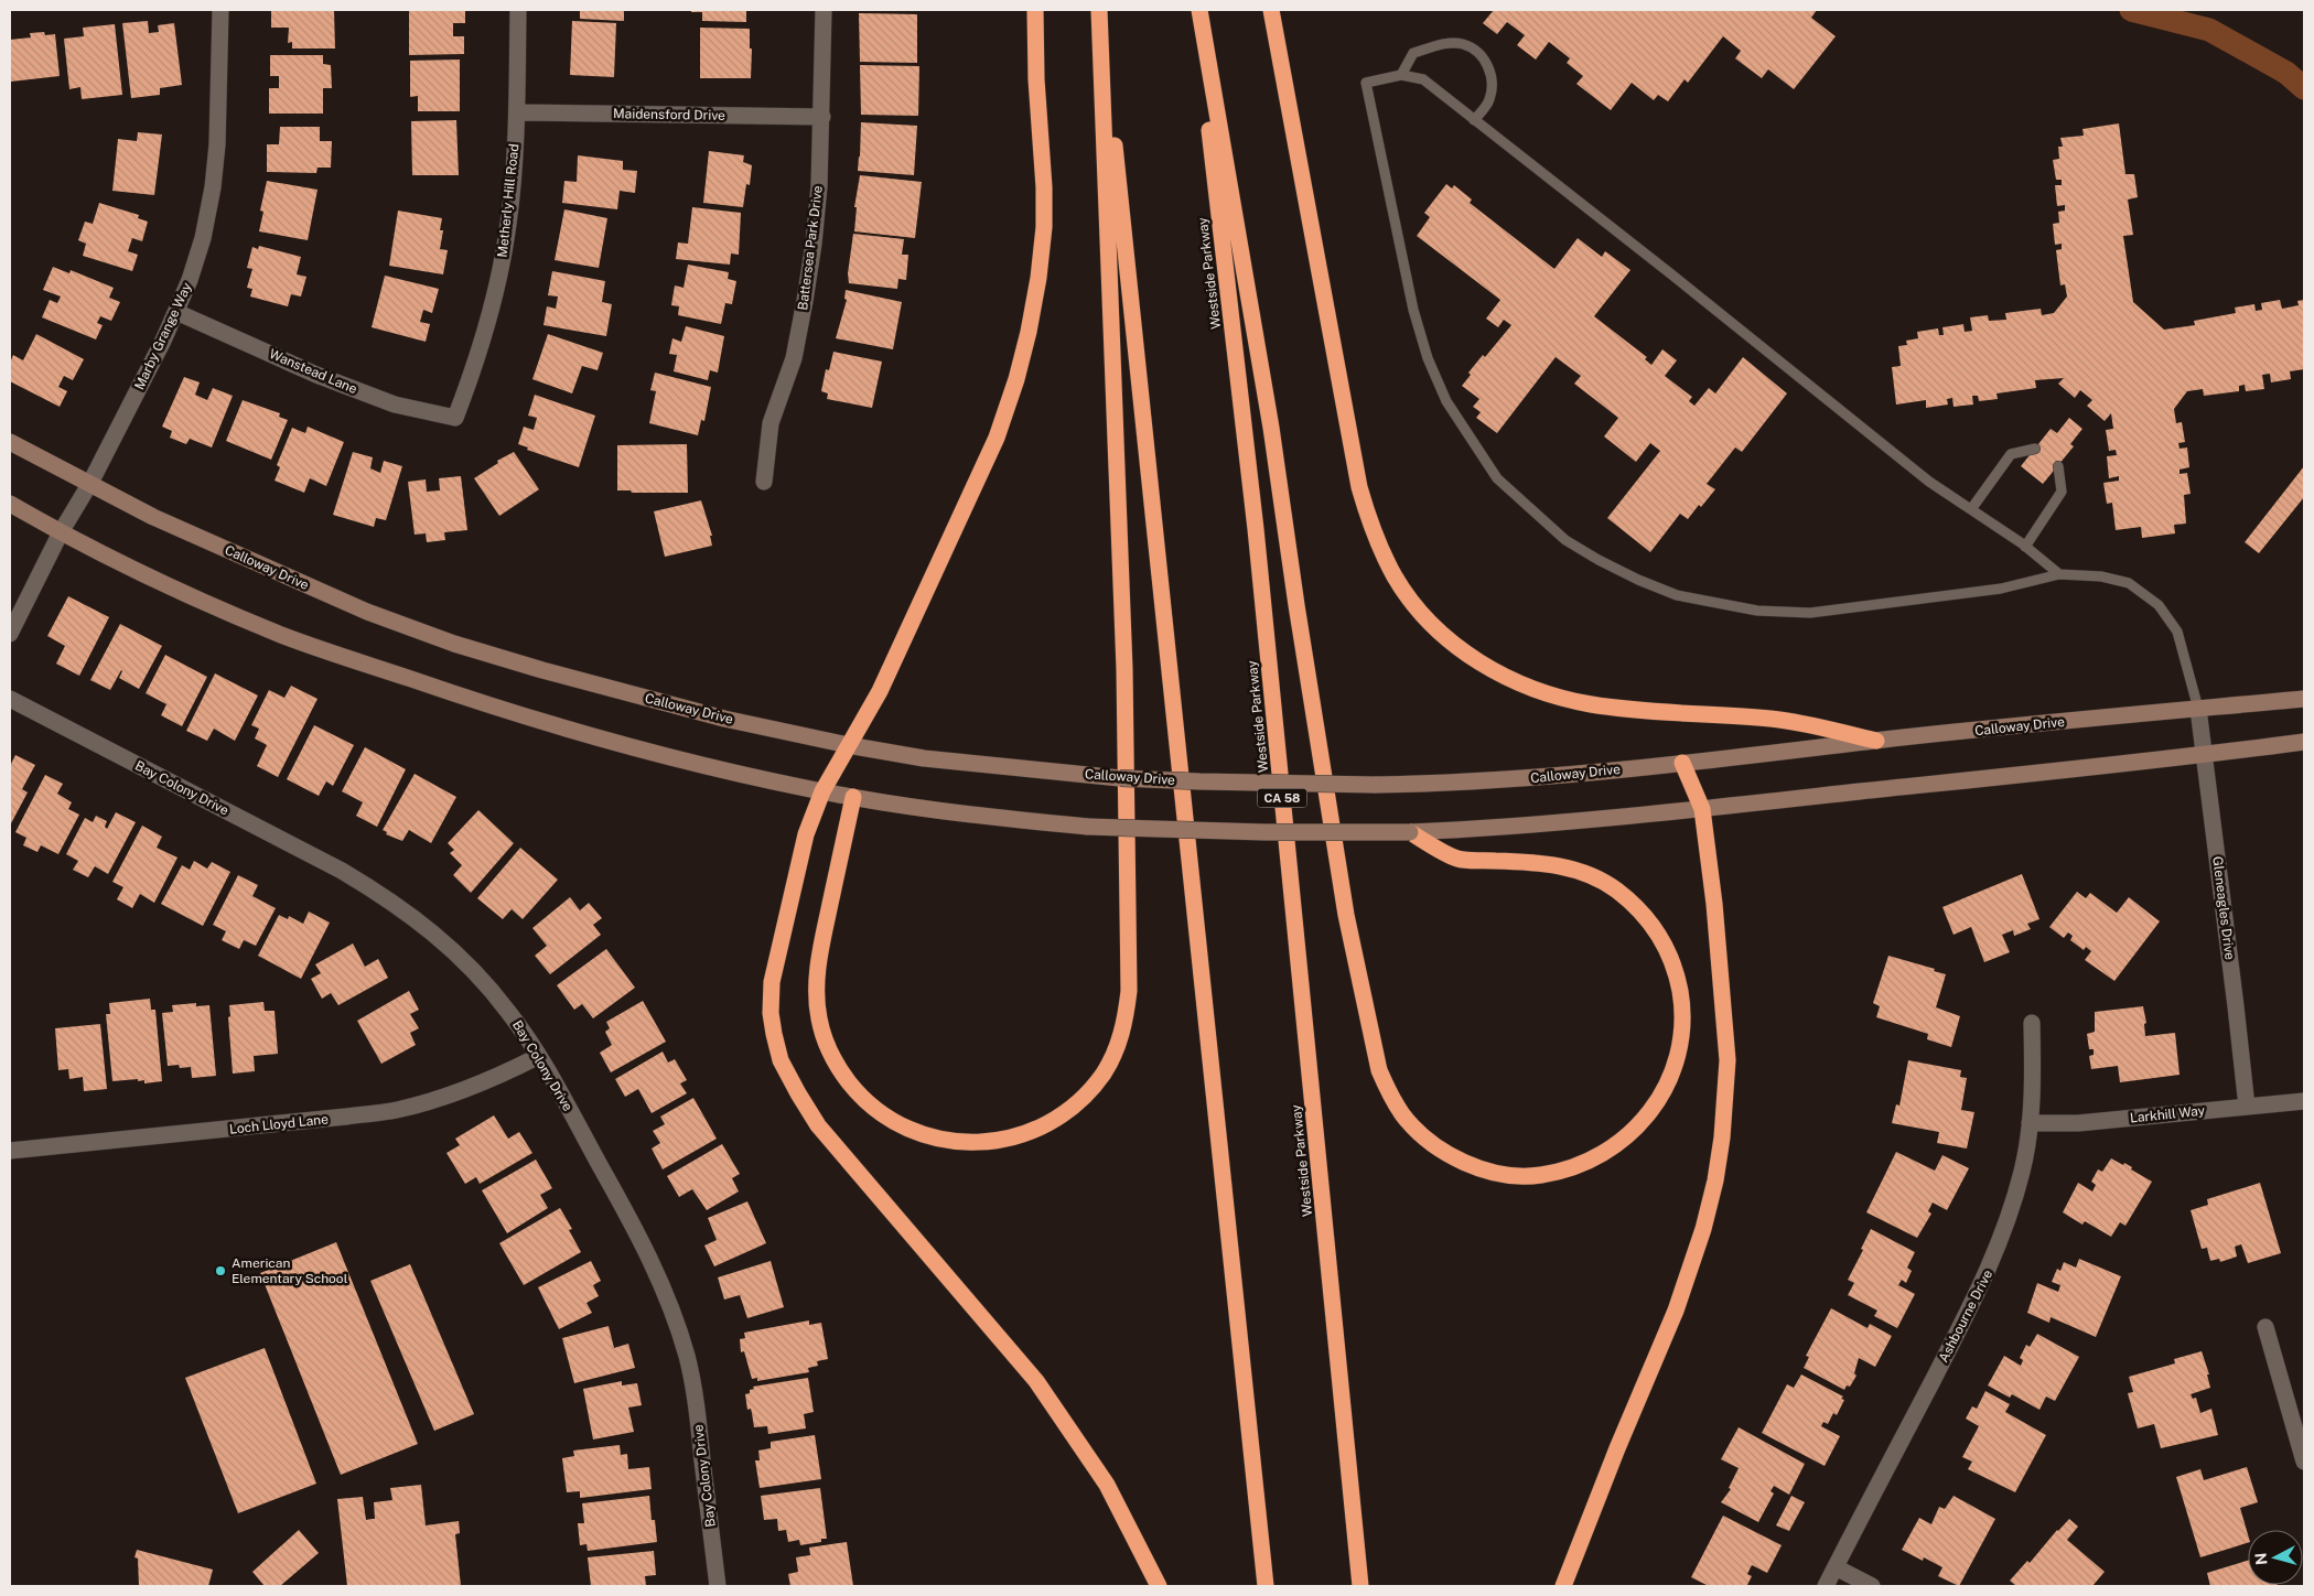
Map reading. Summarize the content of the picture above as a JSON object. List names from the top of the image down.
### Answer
{
  "streets": {
    "highway": ["Westside Parkway", "CA 58"],
    "main road": ["Calloway Drive"],
    "street": [
      "Maidensford Drive",
      "Metherly Hill Road",
      "Battersea Park Drive",
      "Marby Grange Way",
      "Wanstead Lane",
      "Bay Colony Drive",
      "Gleneagles Drive",
      "Larkhill Way",
      "Loch Lloyd Lane",
      "Ashbourne Drive"
    ]
  },
  "crossings": [
    ["Maidensford Drive", "Metherly Hill Road"],
    ["Maidensford Drive", "Battersea Park Drive"],
    ["Metherly Hill Road", "Wanstead Lane"],
    ["Marby Grange Way", "Wanstead Lane"],
    ["Marby Grange Way", "Calloway Drive"],
    ["Calloway Drive", "Gleneagles Drive"],
    ["Bay Colony Drive", "Loch Lloyd Lane"],
    ["Gleneagles Drive", "Larkhill Way"],
    ["Larkhill Way", "Ashbourne Drive"]
  ],
  "places": ["American Elementary School"],
  "north": "left"
}
